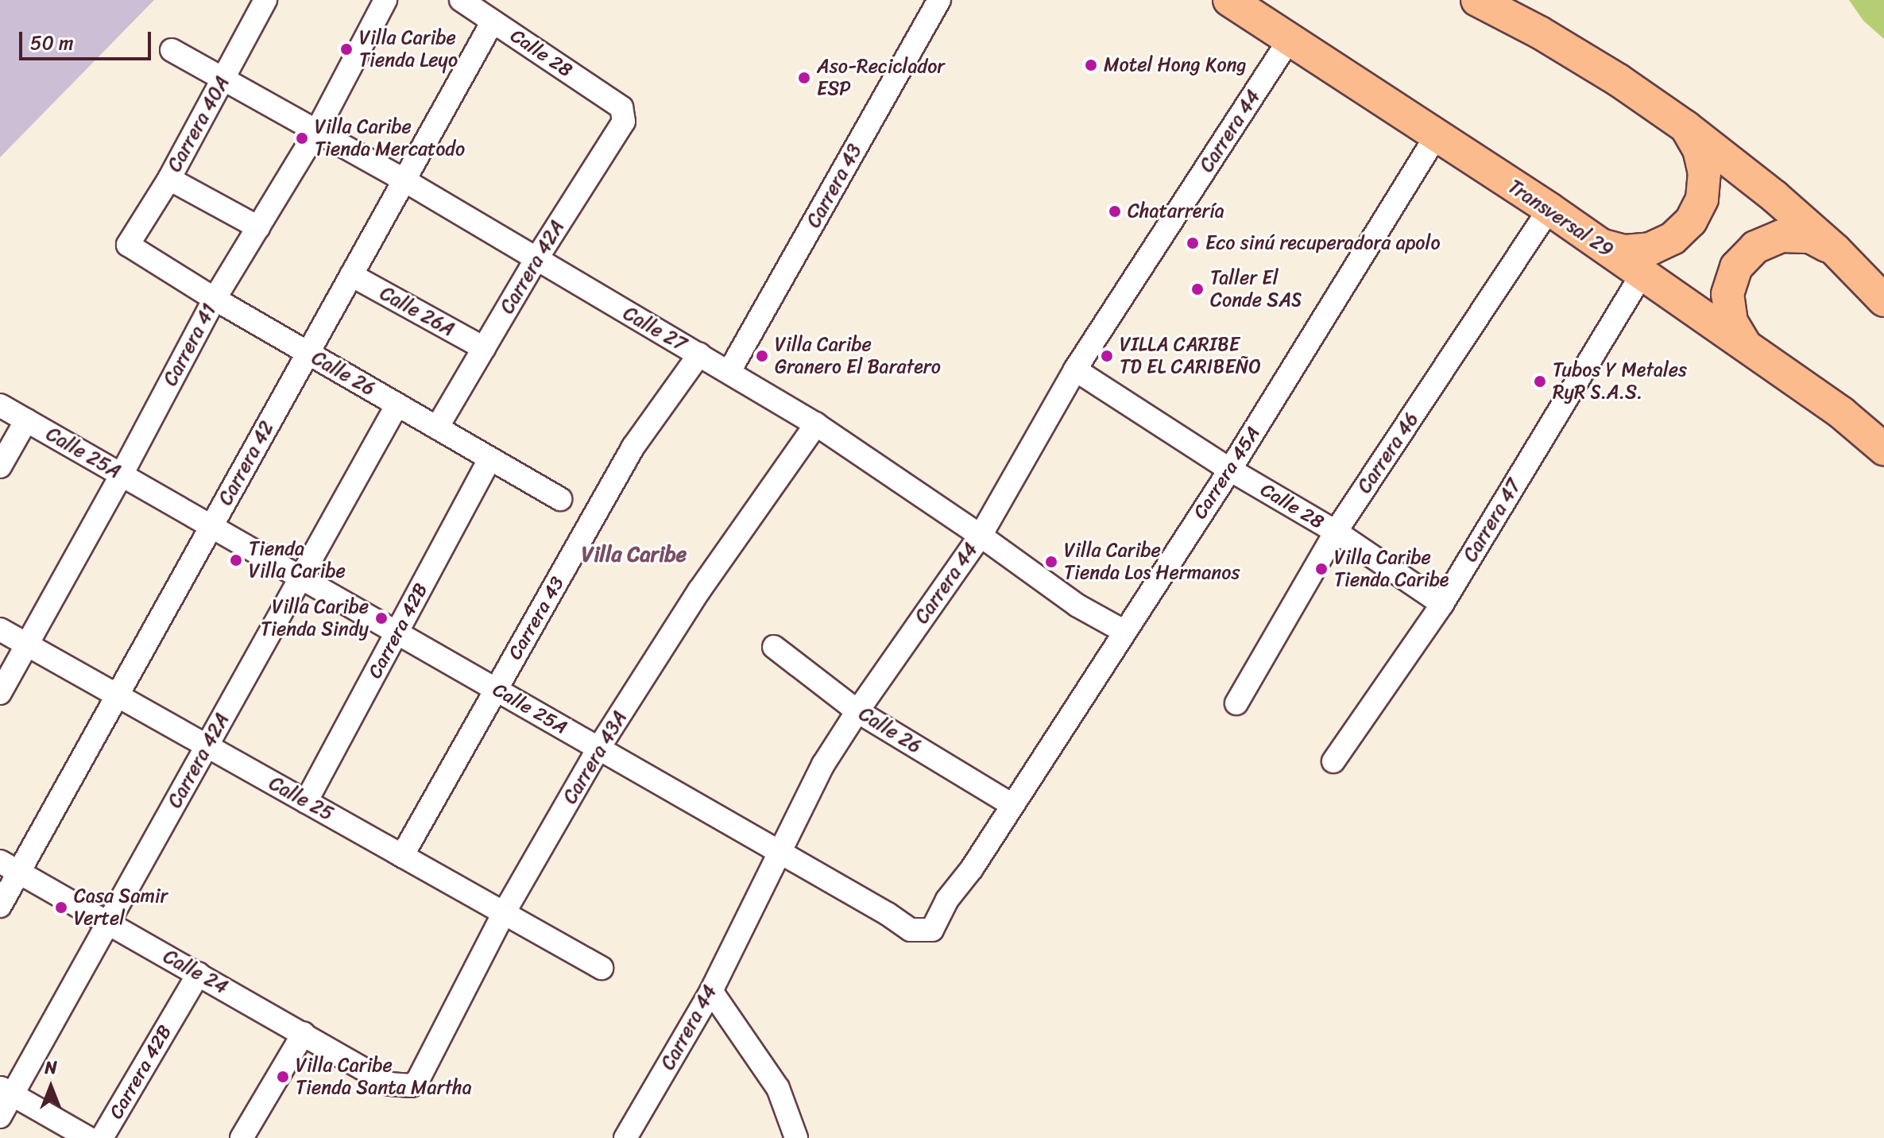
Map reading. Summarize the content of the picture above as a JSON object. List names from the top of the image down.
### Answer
{
  "streets": {
    "highway": ["Transversal 29"],
    "street": [
      "Calle 28",
      "Carrera 40A",
      "Carrera 44",
      "Carrera 43",
      "Carrera 42A",
      "Calle 26A",
      "Calle 27",
      "Carrera 41",
      "Calle 26",
      "Calle 25A",
      "Carrera 46",
      "Carrera 42",
      "Carrera 45A",
      "Carrera 47",
      "Carrera 42B",
      "Carrera 43A",
      "Calle 25",
      "Calle 24"
    ]
  },
  "crossings": [
    ["Calle 28", "Carrera 44"],
    ["Calle 28", "Carrera 42A"],
    ["Calle 28", "Carrera 46"],
    ["Calle 28", "Carrera 42"],
    ["Calle 28", "Carrera 45A"],
    ["Calle 28", "Carrera 47"],
    ["Carrera 40A", "Calle 27"],
    ["Carrera 40A", "Calle 26"],
    ["Carrera 44", "Transversal 29"],
    ["Carrera 44", "Calle 27"],
    ["Carrera 44", "Calle 26"],
    ["Carrera 44", "Calle 25A"],
    ["Carrera 43", "Calle 27"],
    ["Carrera 43", "Calle 25A"],
    ["Carrera 43", "Calle 25"],
    ["Transversal 29", "Carrera 46"],
    ["Transversal 29", "Carrera 45A"],
    ["Transversal 29", "Carrera 47"],
    ["Carrera 42A", "Calle 26A"],
    ["Carrera 42A", "Calle 27"],
    ["Carrera 42A", "Calle 26"],
    ["Carrera 42A", "Calle 25A"],
    ["Carrera 42A", "Calle 25"],
    ["Carrera 42A", "Calle 24"],
    ["Calle 26A", "Carrera 42"],
    ["Calle 27", "Carrera 41"],
    ["Calle 27", "Carrera 42"],
    ["Calle 27", "Carrera 45A"],
    ["Calle 27", "Carrera 43A"],
    ["Carrera 41", "Calle 26"],
    ["Carrera 41", "Calle 25A"],
    ["Carrera 41", "Calle 25"],
    ["Calle 26", "Calle 25A"],
    ["Calle 26", "Carrera 42"],
    ["Calle 26", "Carrera 45A"],
    ["Calle 26", "Carrera 42B"],
    ["Calle 25A", "Carrera 42"],
    ["Calle 25A", "Carrera 45A"],
    ["Calle 25A", "Carrera 42B"],
    ["Calle 25A", "Carrera 43A"],
    ["Carrera 42", "Calle 25"],
    ["Carrera 42", "Calle 24"],
    ["Carrera 42B", "Calle 25"],
    ["Carrera 42B", "Calle 24"],
    ["Carrera 43A", "Calle 25"],
    ["Carrera 43A", "Calle 24"]
  ],
  "districts": ["Villa Caribe"],
  "places": [
    "Villa Caribe Tienda Leyo",
    "Motel Hong Kong",
    "Aso-Reciclador ESP",
    "Villa Caribe Tienda Mercatodo",
    "Chatarrería",
    "Eco sinú recuperadora apolo",
    "Taller El Conde SAS",
    "Villa Caribe Granero El Baratero",
    "VILLA CARIBE TD EL CARIBEÑO",
    "Tubos Y Metales RyR S.A.S.",
    "Tienda Villa Caribe",
    "Villa Caribe Tienda Los Hermanos",
    "Villa Caribe Tienda Caribe",
    "Villa Caribe Tienda Sindy",
    "Casa Samir Vertel",
    "Villa Caribe Tienda Santa Martha"
  ],
  "scale_bar": "50 m",
  "north": "top"
}
